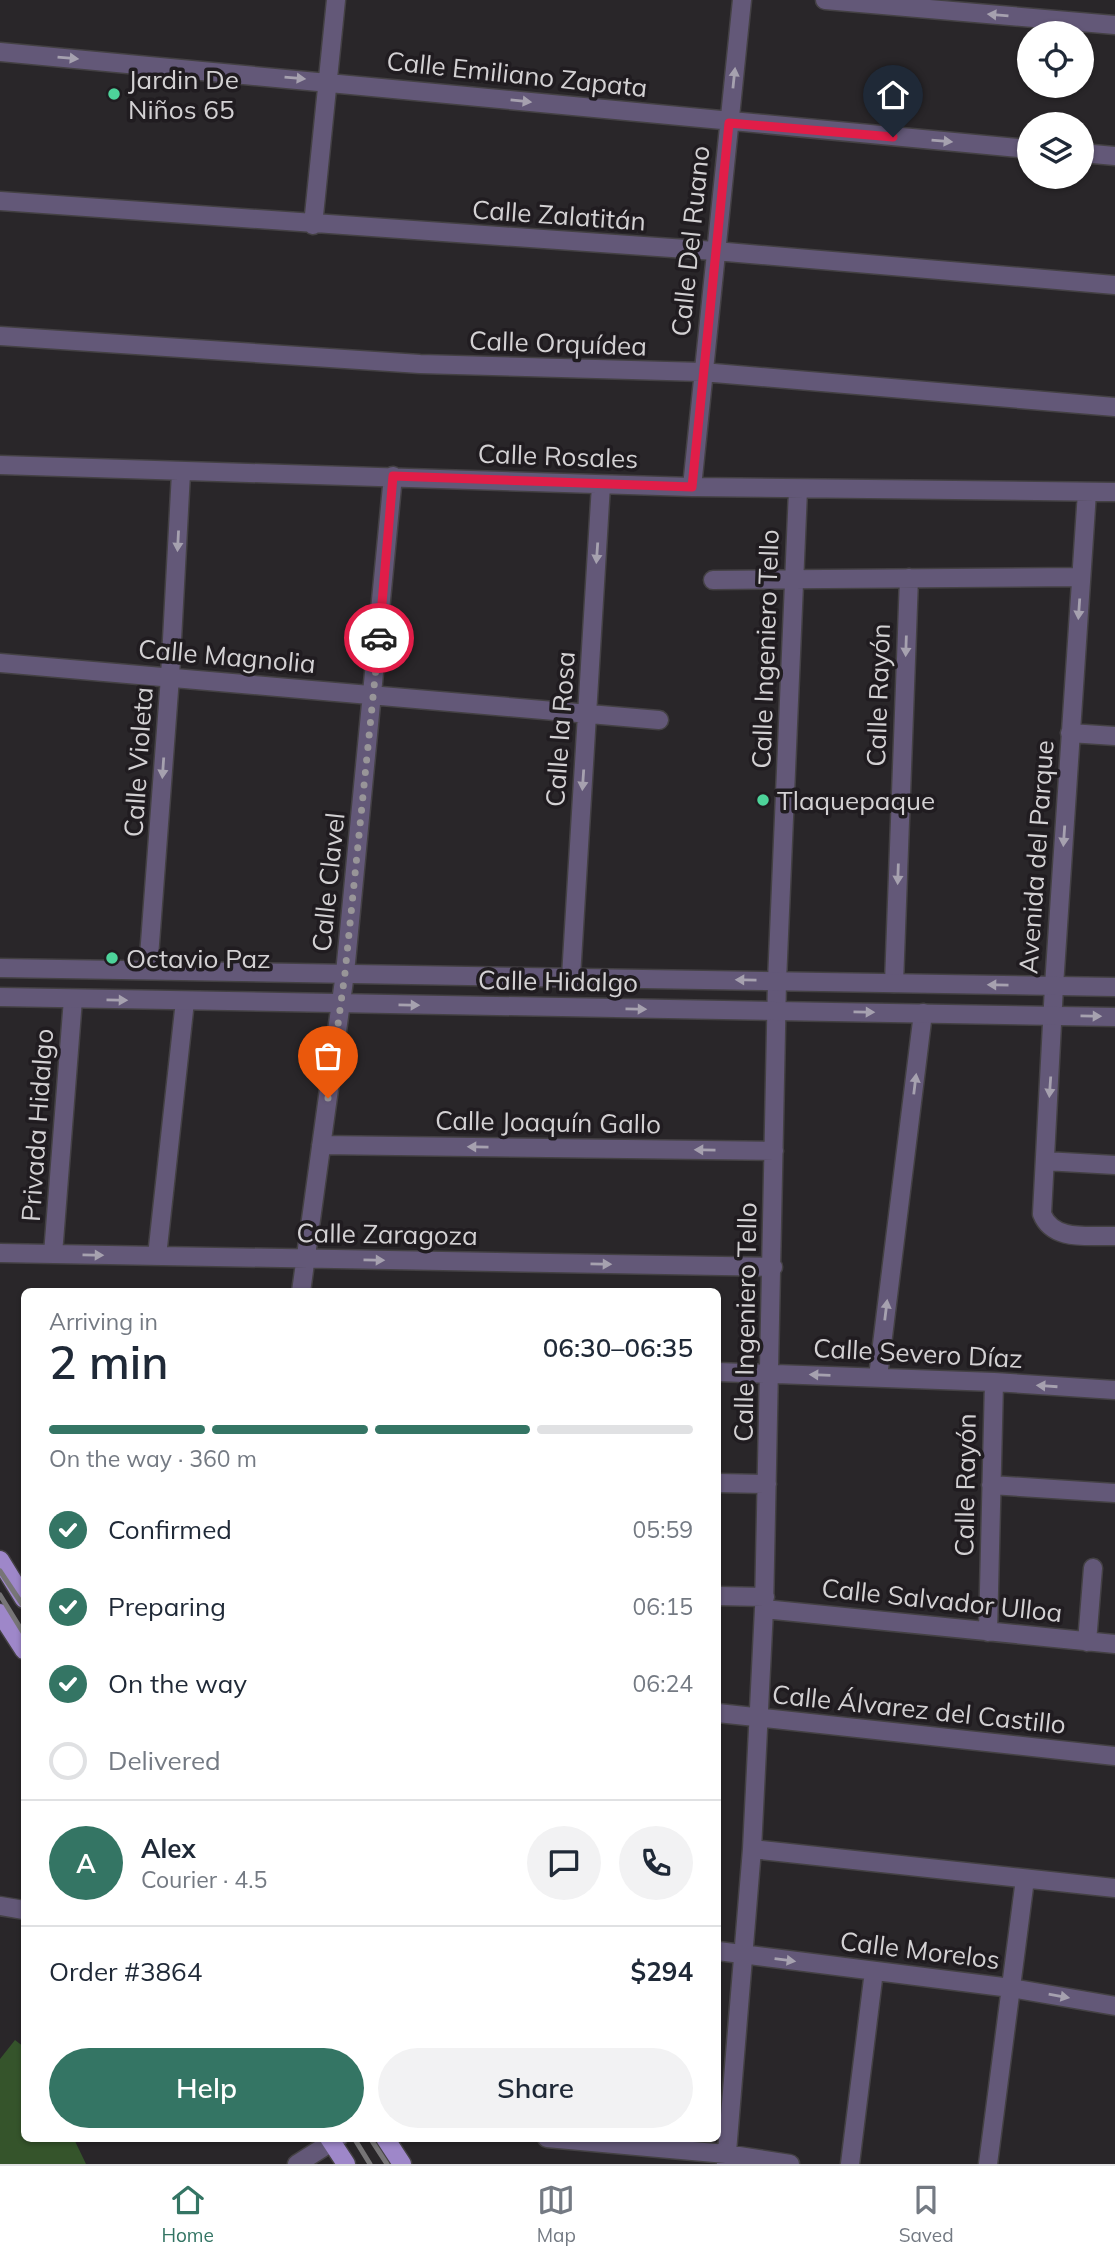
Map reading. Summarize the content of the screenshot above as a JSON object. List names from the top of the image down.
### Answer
{
  "streets": {
    "street": [
      "Calle Emiliano Zapata",
      "Calle Zalatitán",
      "Calle Del Ruano",
      "Calle Orquídea",
      "Calle Rosales",
      "Calle Ingeniero Tello",
      "Calle Magnolia",
      "Calle Rayón",
      "Calle la Rosa",
      "Calle Violeta",
      "Avenida del Parque",
      "Calle Clavel",
      "Calle Hidalgo",
      "Calle Joaquín Gallo",
      "Privada Hidalgo",
      "Calle Zaragoza",
      "Calle Severo Díaz",
      "Calle Salvador Ulloa",
      "Calle Álvarez del Castillo",
      "Calle Morelos"
    ]
  },
  "crossings": [
    ["Calle Emiliano Zapata", "Calle Del Ruano"],
    ["Calle Zalatitán", "Calle Del Ruano"],
    ["Calle Del Ruano", "Calle Orquídea"],
    ["Calle Del Ruano", "Calle Rosales"],
    ["Calle Rosales", "Calle Ingeniero Tello"],
    ["Calle Rosales", "Calle la Rosa"],
    ["Calle Rosales", "Calle Violeta"],
    ["Calle Rosales", "Avenida del Parque"],
    ["Calle Rosales", "Calle Clavel"],
    ["Calle Ingeniero Tello", "Calle Hidalgo"],
    ["Calle Ingeniero Tello", "Calle Joaquín Gallo"],
    ["Calle Ingeniero Tello", "Calle Zaragoza"],
    ["Calle Ingeniero Tello", "Calle Severo Díaz"],
    ["Calle Ingeniero Tello", "Calle Salvador Ulloa"],
    ["Calle Ingeniero Tello", "Calle Álvarez del Castillo"],
    ["Calle Ingeniero Tello", "Calle Morelos"],
    ["Calle Magnolia", "Calle la Rosa"],
    ["Calle Magnolia", "Calle Violeta"],
    ["Calle Magnolia", "Calle Clavel"],
    ["Calle Rayón", "Calle Hidalgo"],
    ["Calle Rayón", "Calle Severo Díaz"],
    ["Calle Rayón", "Calle Salvador Ulloa"],
    ["Calle la Rosa", "Calle Hidalgo"],
    ["Calle Violeta", "Calle Hidalgo"],
    ["Avenida del Parque", "Calle Hidalgo"],
    ["Calle Clavel", "Calle Hidalgo"],
    ["Calle Clavel", "Calle Joaquín Gallo"],
    ["Calle Clavel", "Calle Zaragoza"],
    ["Calle Hidalgo", "Privada Hidalgo"],
    ["Privada Hidalgo", "Calle Zaragoza"]
  ],
  "one_way": [
    "Calle Emiliano Zapata",
    "Calle Rayón",
    "Calle la Rosa",
    "Calle Violeta",
    "Avenida del Parque",
    "Calle Joaquín Gallo",
    "Calle Zaragoza"
  ],
  "places": ["Jardin De Niños 65", "Tlaquepaque", "Octavio Paz"],
  "page": {
    "heading": ["2 min", "Arriving in", "06:30–06:35"],
    "panel": [
      "Alex",
      "Courier · 4.5",
      "Order #3864",
      "$294"
    ],
    "bar": "On the way · 360 m",
    "list": [
      ["Confirmed", "05:59"],
      ["Preparing", "06:15"],
      ["On the way", "06:24"],
      "Delivered"
    ],
    "round": "A",
    "buttons": ["Help", "Share"],
    "tabs": ["Home", "Map", "Saved"]
  }
}
